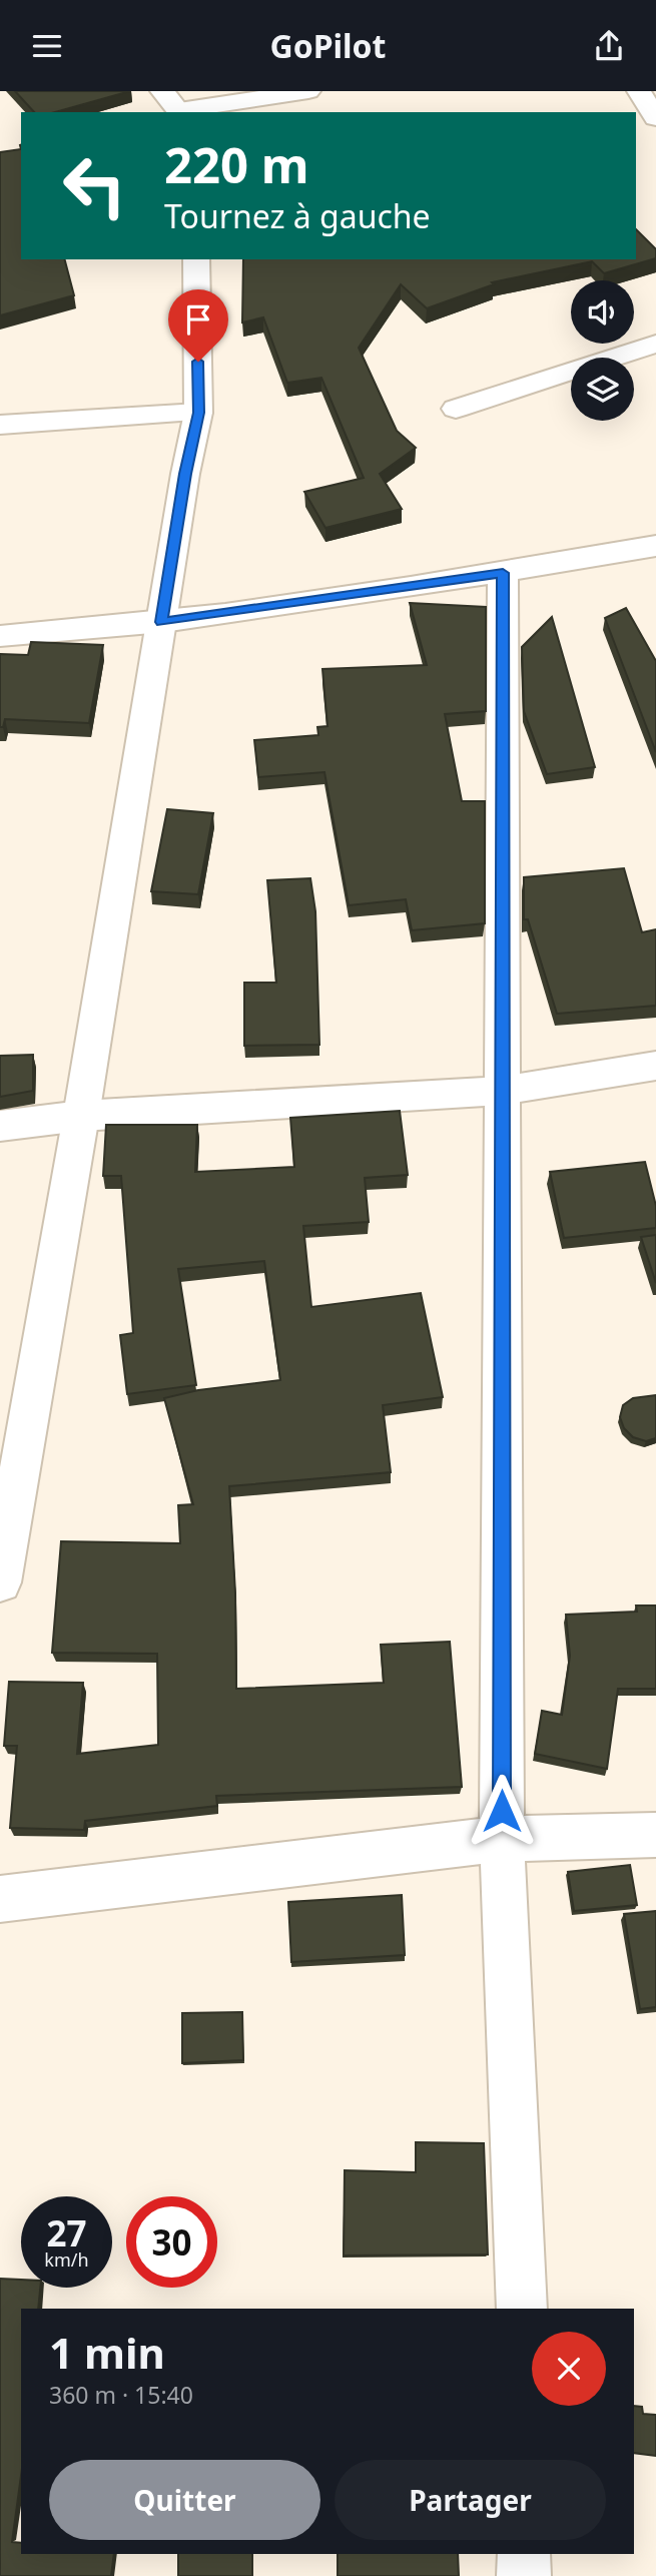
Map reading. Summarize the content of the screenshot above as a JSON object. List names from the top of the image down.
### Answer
{
  "page": {
    "header": "GoPilot",
    "turn": ["220 m", "Tournez à gauche"],
    "speed": "27 km/h",
    "limit": "30",
    "heading": ["1 min", "360 m · 15:40"],
    "buttons": ["Quitter", "Partager"]
  }
}
